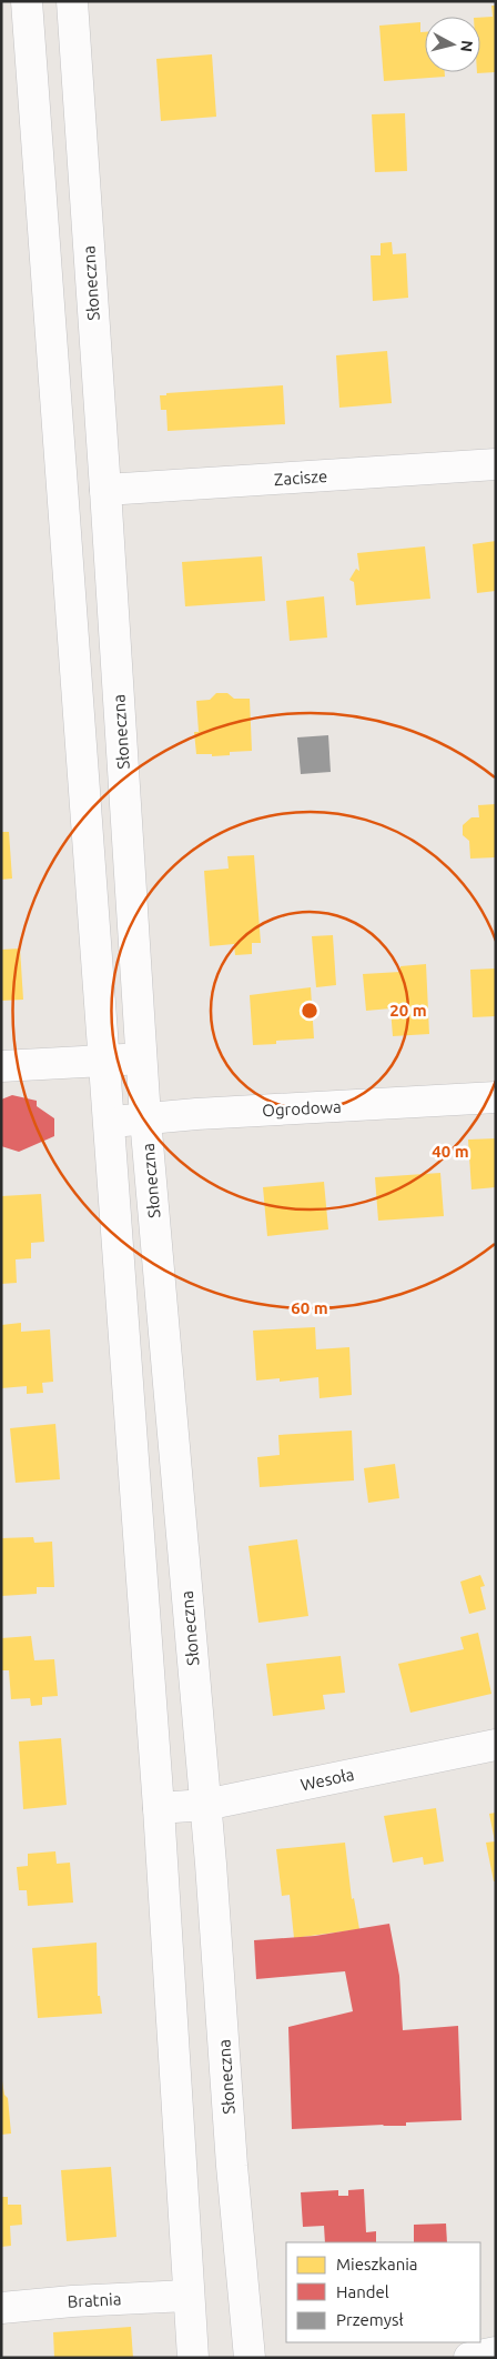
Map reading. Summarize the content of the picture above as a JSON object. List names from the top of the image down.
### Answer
{
  "streets": {
    "street": [
      "Słoneczna",
      "Zacisze",
      "Ogrodowa",
      "Wesoła",
      "Bratnia"
    ]
  },
  "crossings": [
    ["Słoneczna", "Zacisze"],
    ["Słoneczna", "Ogrodowa"],
    ["Słoneczna", "Wesoła"]
  ],
  "legend": ["Mieszkania", "Handel", "Przemysł"],
  "north": "right",
  "rings": ["20 m", "40 m", "60 m"]
}
